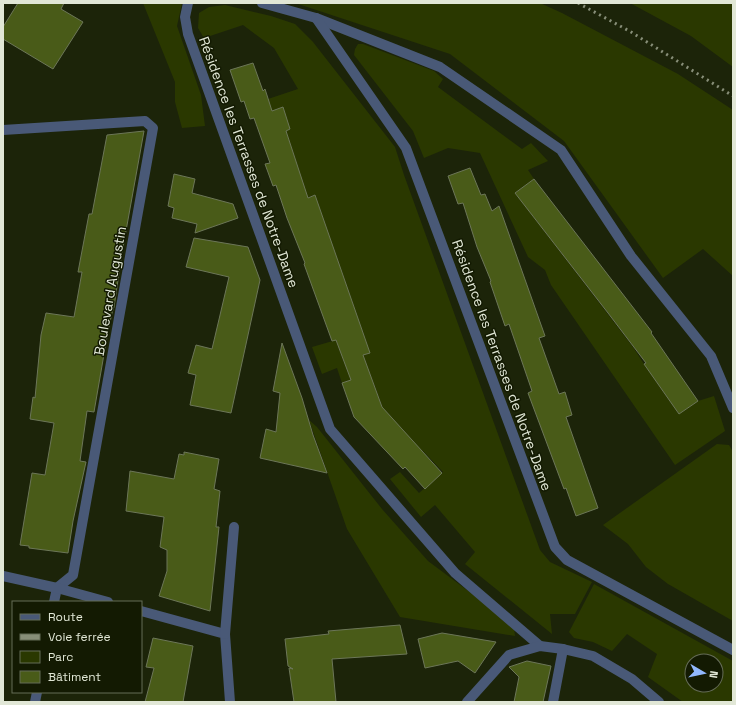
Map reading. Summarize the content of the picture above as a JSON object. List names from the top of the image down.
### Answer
{
  "streets": {
    "street": ["Résidence les Terrasses de Notre-Dame", "Boulevard Augustin"]
  },
  "legend": [
    "Route",
    "Voie ferrée",
    "Parc",
    "Bâtiment"
  ],
  "north": "right"
}
